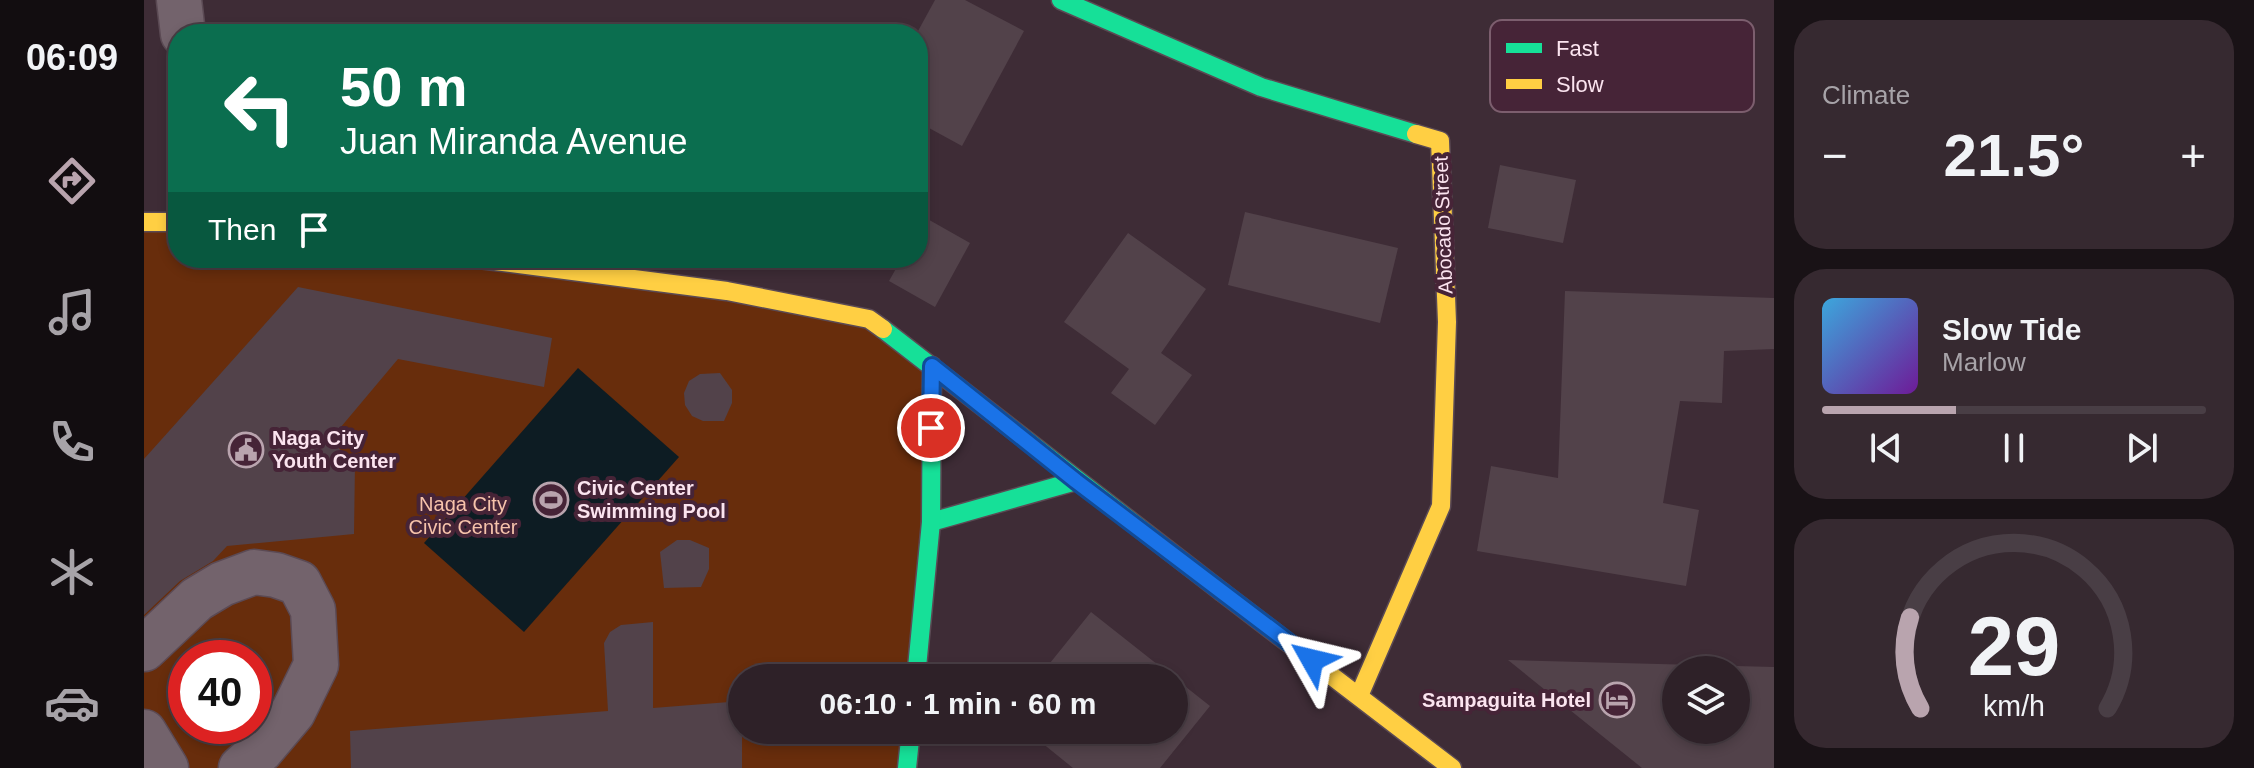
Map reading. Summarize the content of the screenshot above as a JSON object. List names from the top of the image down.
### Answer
{
  "streets": {
    "street": ["Abocado Street"]
  },
  "parks": ["Naga City Civic Center"],
  "places": {
    "public building": ["Naga City Youth Center"],
    "sports": ["Civic Center Swimming Pool"],
    "hotel": ["Sampaguita Hotel"]
  },
  "legend": ["Fast", "Slow"],
  "page": {
    "tabs": "06:09",
    "tile": "Climate",
    "turn": ["50 m", "Juan Miranda Avenue"],
    "heat": ["−", "21.5°", "+"],
    "then": "Then",
    "song": ["Slow Tide", "Marlow"],
    "limit": "40",
    "trip": "06:10 · 1 min · 60 m",
    "gauge": ["29", "km/h"]
  }
}
